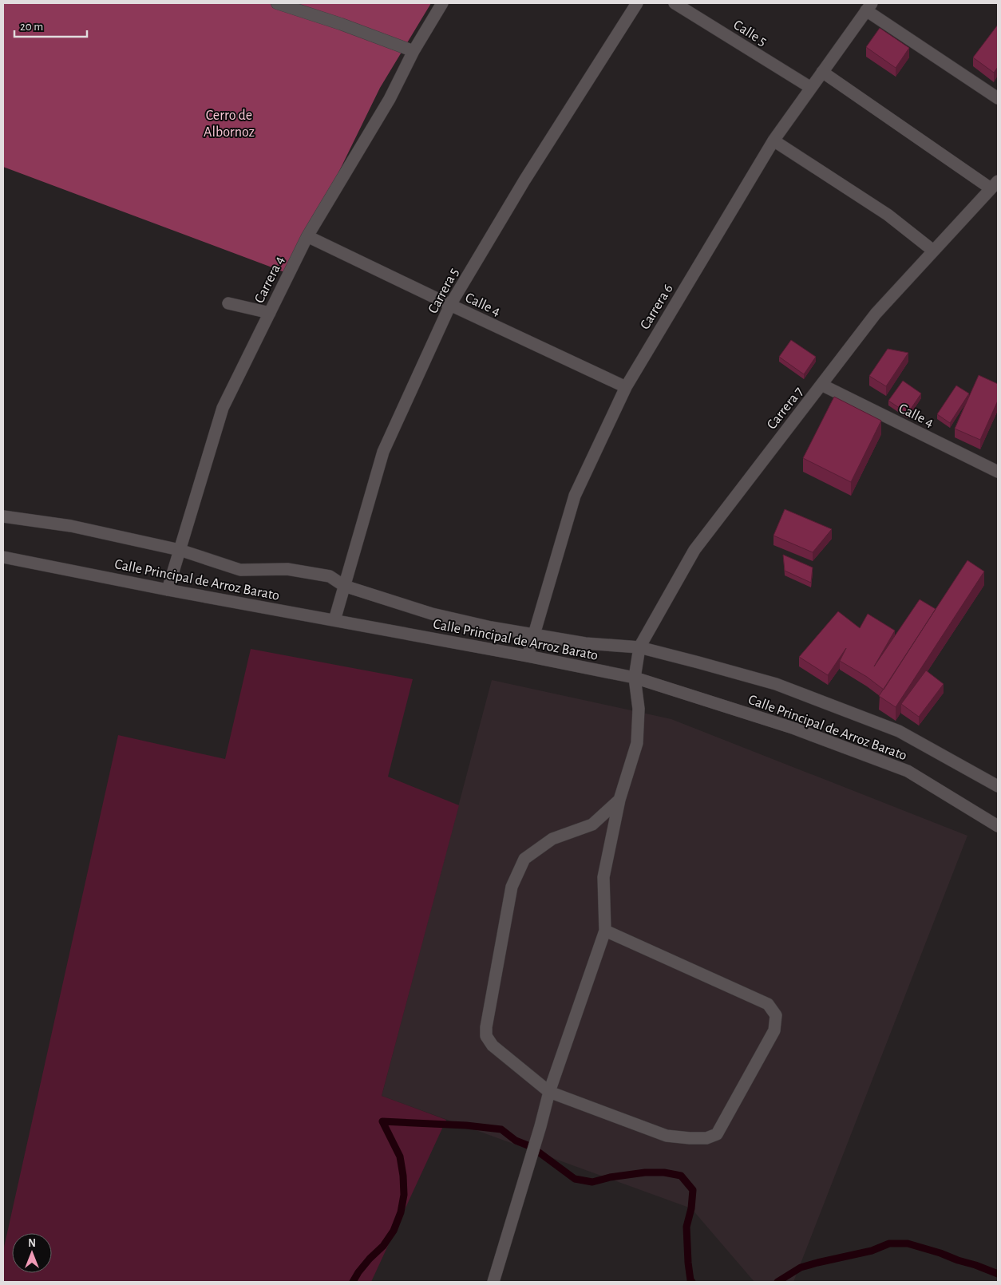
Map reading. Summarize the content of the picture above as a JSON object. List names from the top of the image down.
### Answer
{
  "streets": {
    "street": [
      "Calle 5",
      "Carrera 4",
      "Carrera 5",
      "Calle 4",
      "Carrera 6",
      "Carrera 7",
      "Calle Principal de Arroz Barato"
    ]
  },
  "crossings": [
    ["Calle 5", "Carrera 6"],
    ["Carrera 4", "Calle 4"],
    ["Carrera 4", "Calle Principal de Arroz Barato"],
    ["Carrera 5", "Calle 4"],
    ["Carrera 5", "Calle Principal de Arroz Barato"],
    ["Calle 4", "Carrera 6"],
    ["Calle 4", "Carrera 7"],
    ["Carrera 6", "Calle Principal de Arroz Barato"],
    ["Carrera 7", "Calle Principal de Arroz Barato"]
  ],
  "parks": ["Cerro de Albornoz"],
  "scale_bar": "20 m",
  "north": "top"
}
